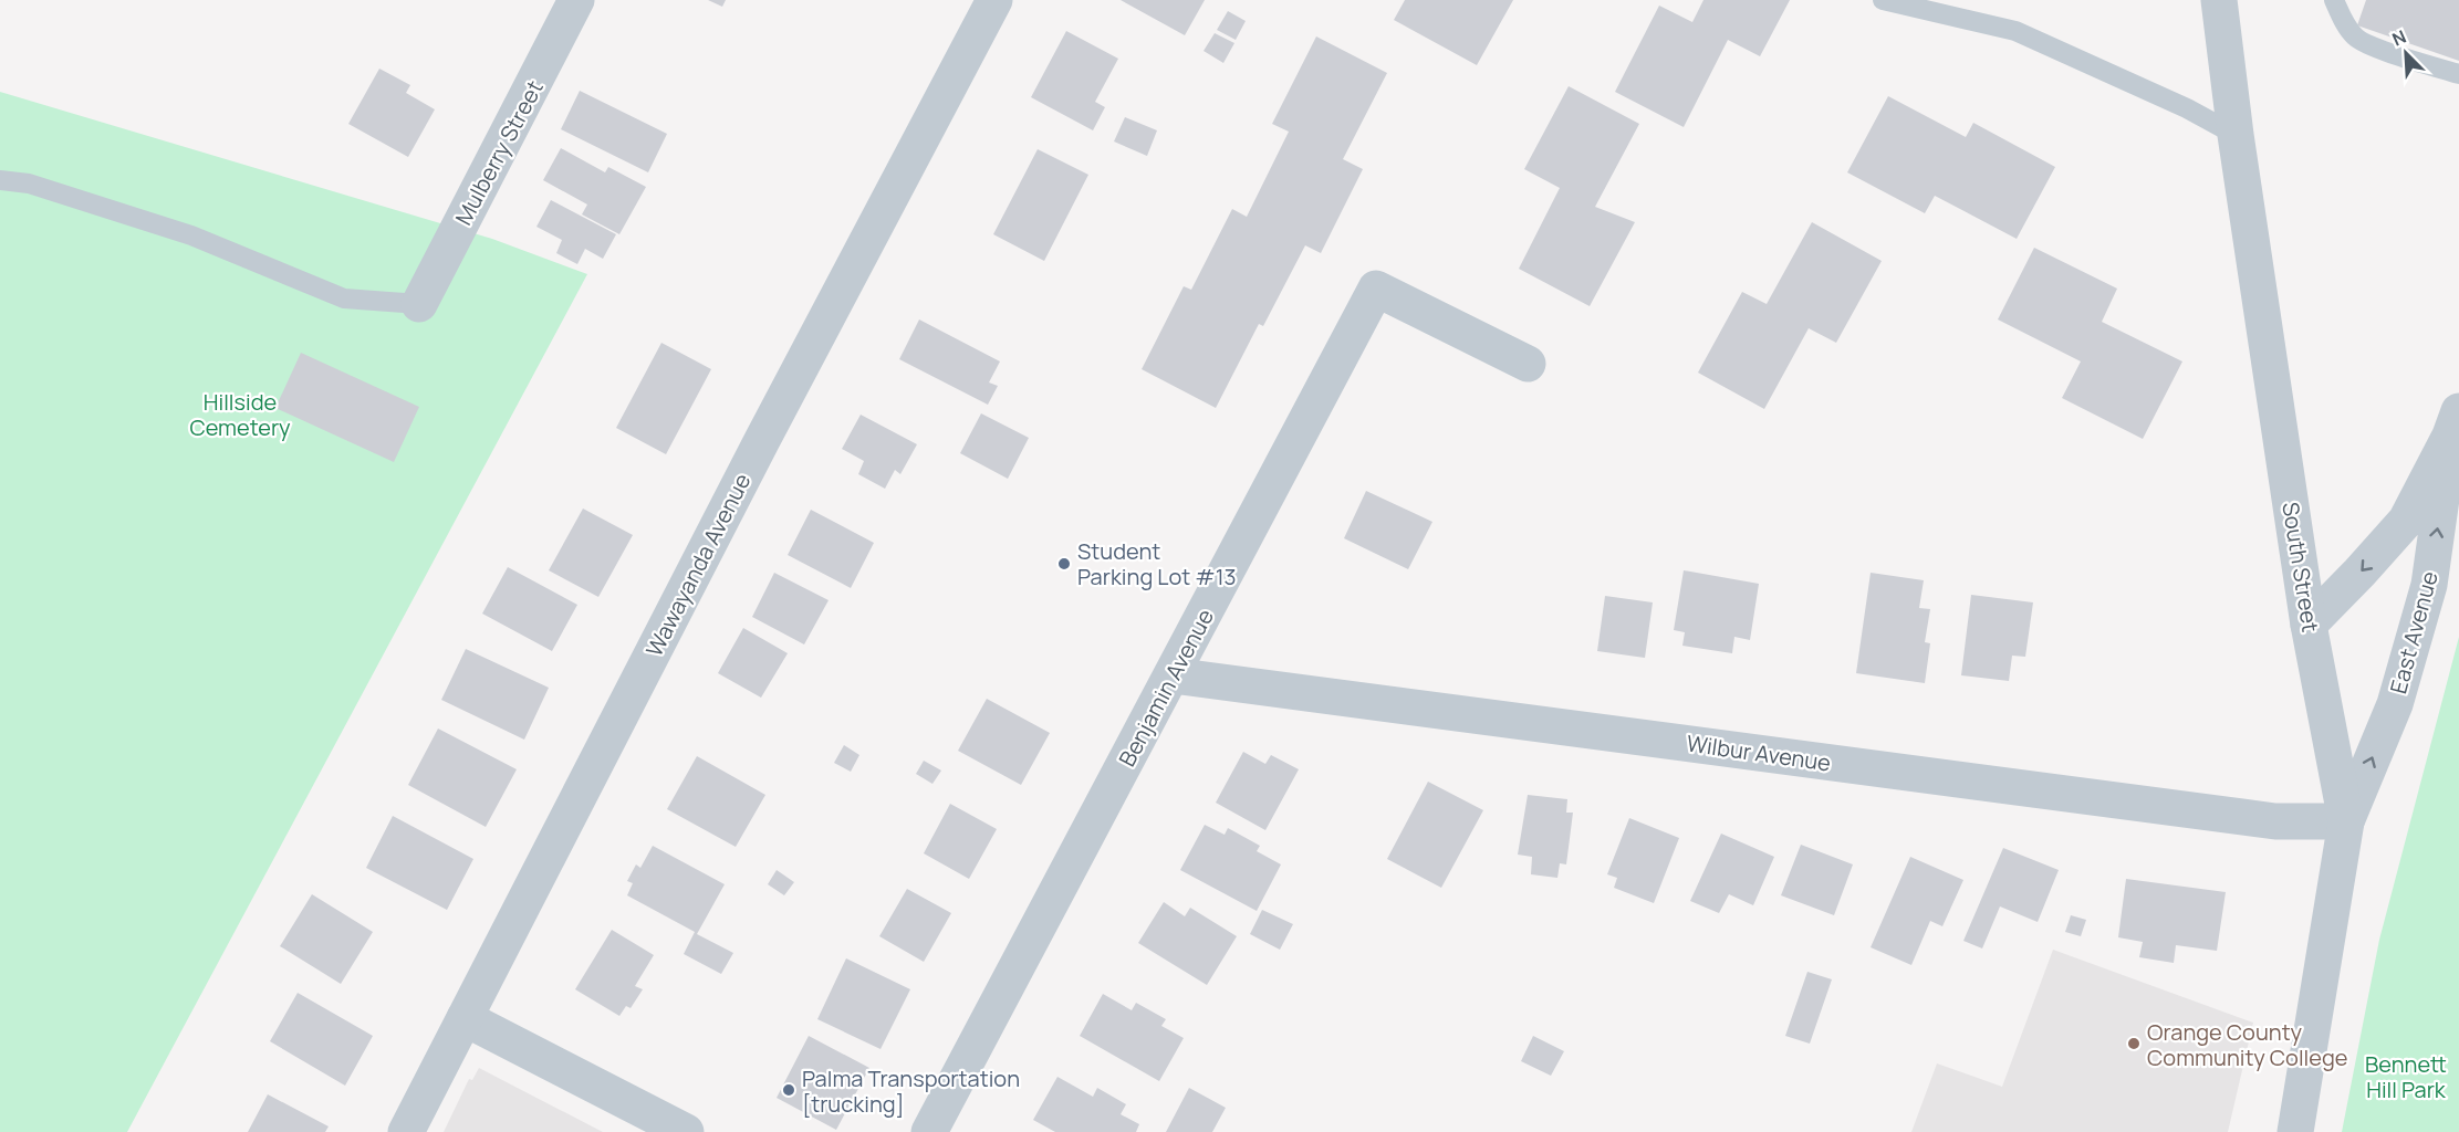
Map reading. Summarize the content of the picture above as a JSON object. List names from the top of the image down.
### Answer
{
  "streets": {
    "street": [
      "Mulberry Street",
      "Wawayanda Avenue",
      "South Street",
      "East Avenue",
      "Benjamin Avenue",
      "Wilbur Avenue"
    ]
  },
  "crossings": [
    ["South Street", "East Avenue"],
    ["South Street", "Wilbur Avenue"],
    ["East Avenue", "Wilbur Avenue"],
    ["Benjamin Avenue", "Wilbur Avenue"]
  ],
  "parks": ["Hillside Cemetery", "Bennett Hill Park"],
  "places": ["Student Parking Lot #13", "Orange County Community College", "Palma Transportation [trucking]"],
  "north": "top left"
}
